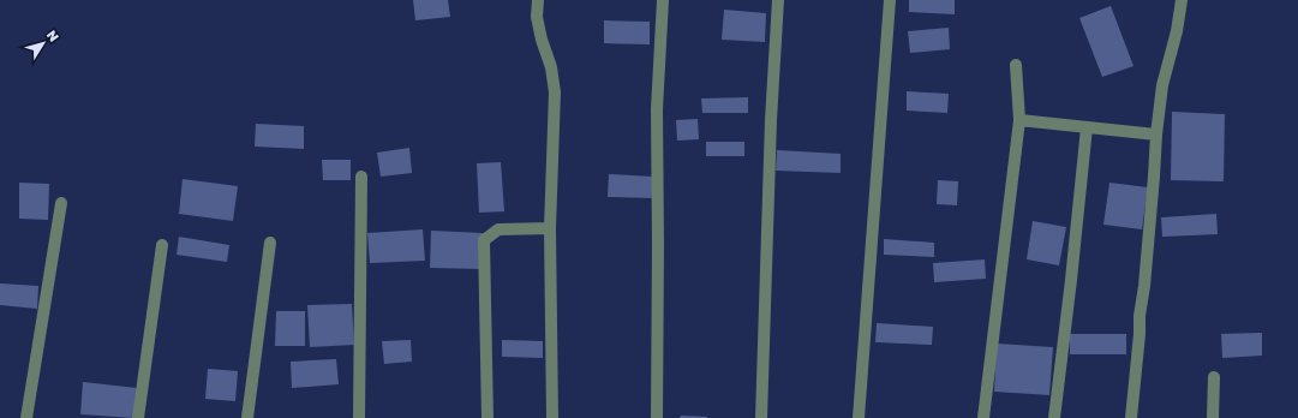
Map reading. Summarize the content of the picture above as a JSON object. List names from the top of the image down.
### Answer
{
  "north": "top right"
}
